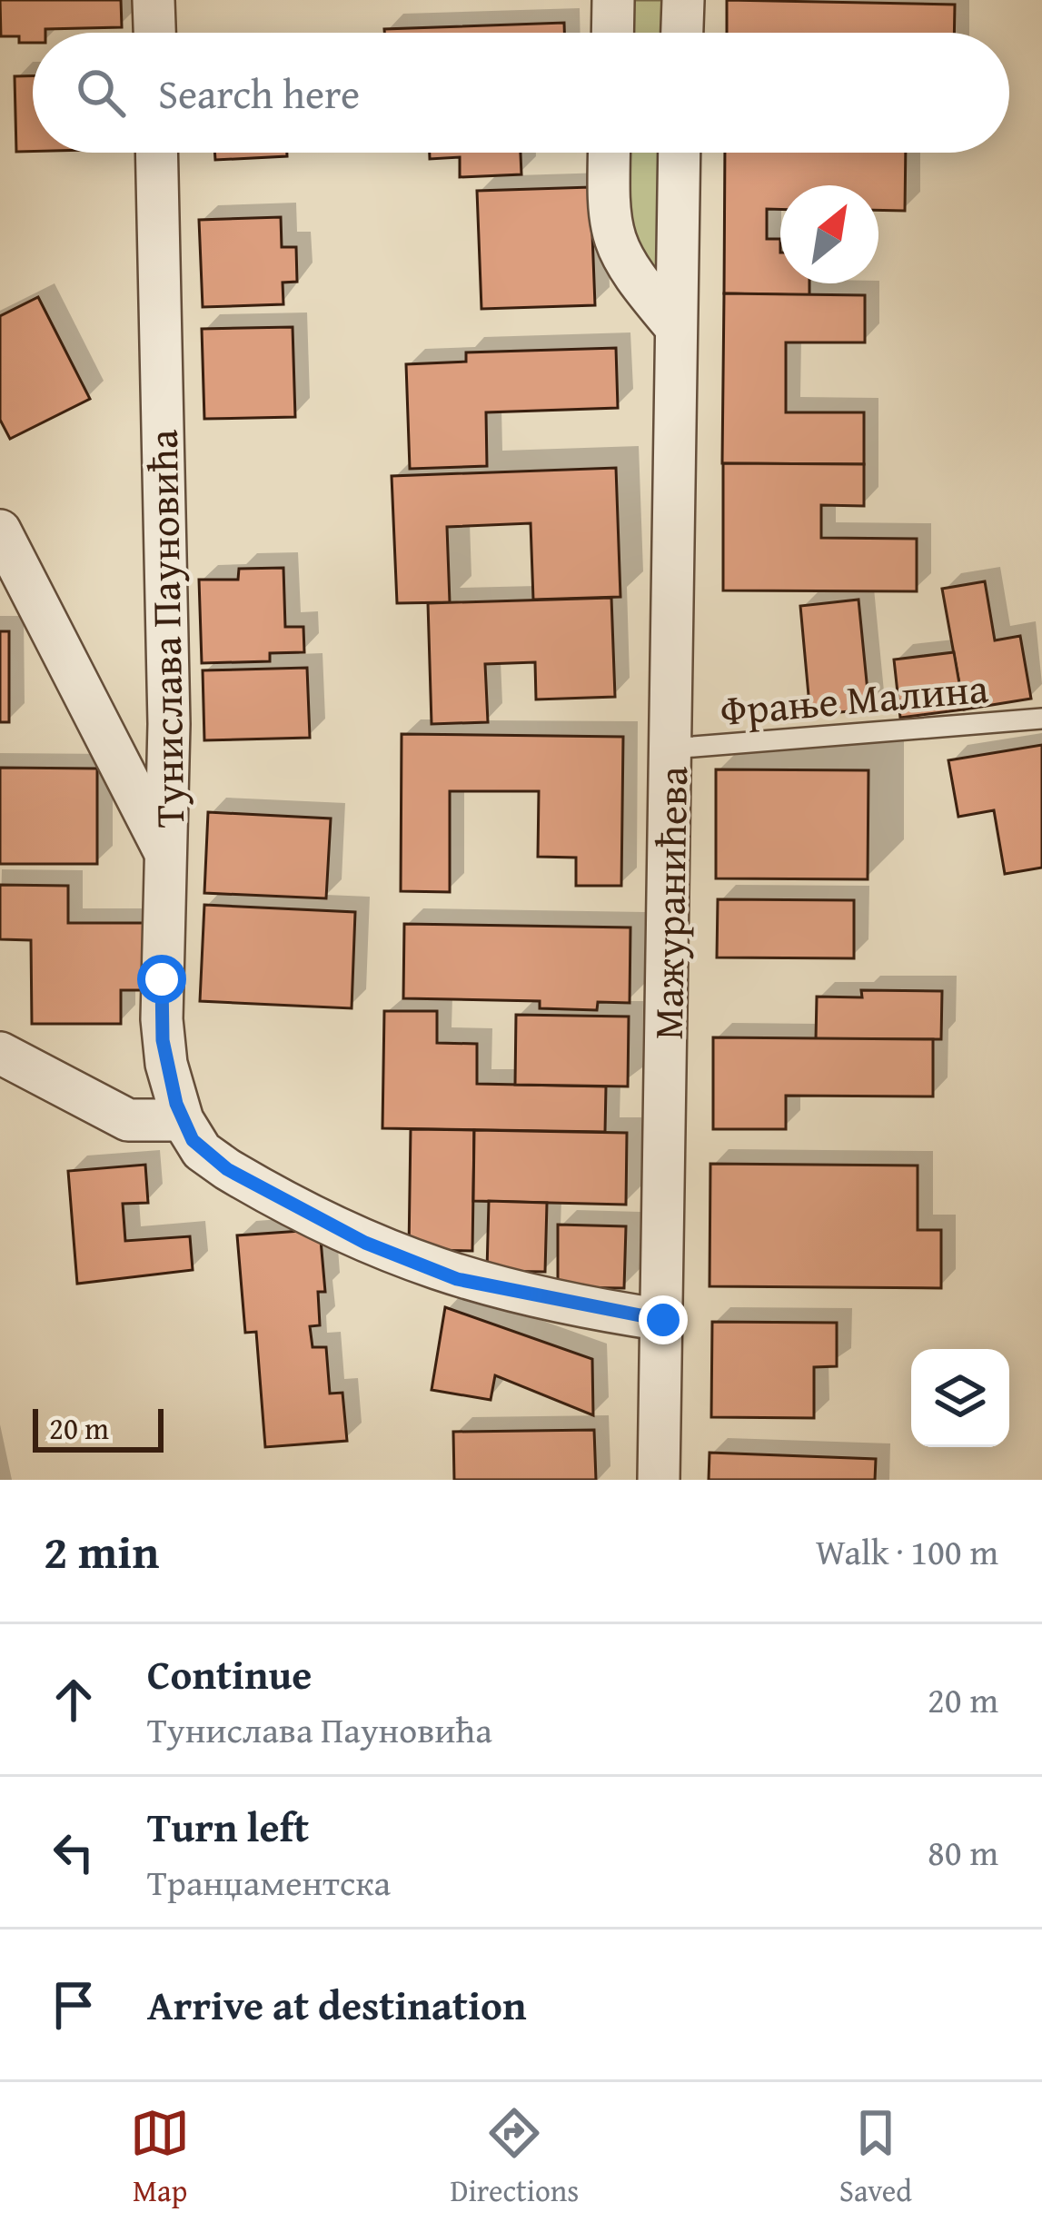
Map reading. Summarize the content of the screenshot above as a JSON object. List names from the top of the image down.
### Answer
{
  "streets": {
    "street": ["Тунислава Пауновића", "Мажуранићева"],
    "lane": ["Фрање Малина"]
  },
  "crossings": [
    ["Фрање Малина", "Мажуранићева"]
  ],
  "scale_bar": "20 m",
  "north": "top right",
  "page": {
    "search": "Search here",
    "scale": "20 m",
    "heading": ["2 min", "Walk · 100 m"],
    "list": [
      ["Continue", "Тунислава Пауновића", "20 m"],
      ["Turn left", "Транџаментска", "80 m"],
      "Arrive at destination"
    ],
    "nav": ["Map", "Directions", "Saved"]
  }
}
